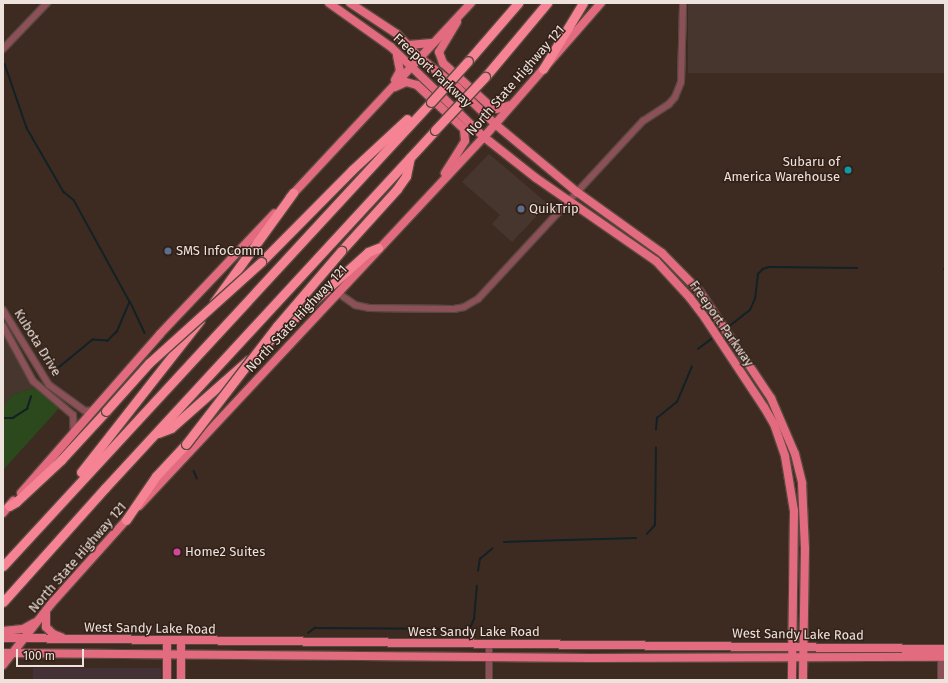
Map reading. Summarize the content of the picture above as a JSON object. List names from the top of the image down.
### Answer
{
  "streets": {
    "main road": ["Freeport Parkway", "North State Highway 121", "West Sandy Lake Road"],
    "street": ["Kubota Drive"]
  },
  "crossings": [
    ["Freeport Parkway", "North State Highway 121"],
    ["Freeport Parkway", "West Sandy Lake Road"],
    ["North State Highway 121", "West Sandy Lake Road"]
  ],
  "places": [
    "Subaru of America Warehouse",
    "QuikTrip",
    "SMS InfoComm",
    "Home2 Suites"
  ],
  "scale_bar": "100 m"
}
